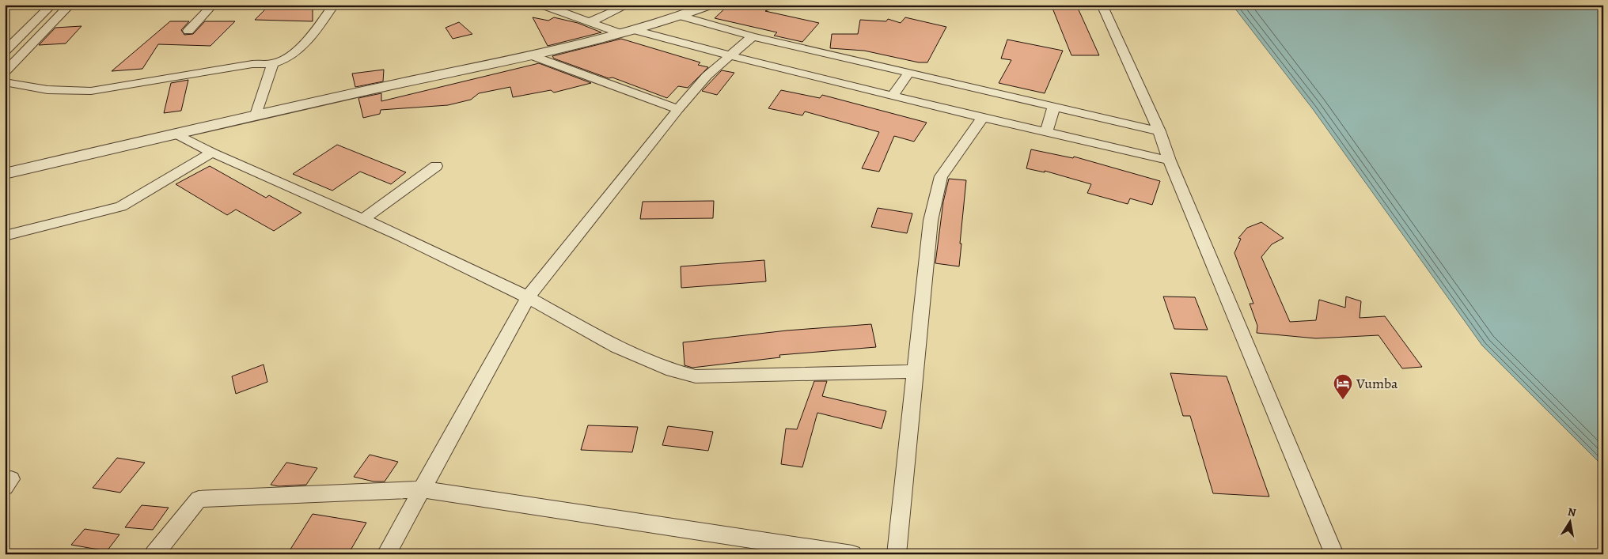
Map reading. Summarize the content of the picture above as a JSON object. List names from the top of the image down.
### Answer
{
  "places": {
    "hotel": ["Vumba"]
  },
  "north": "top"
}
